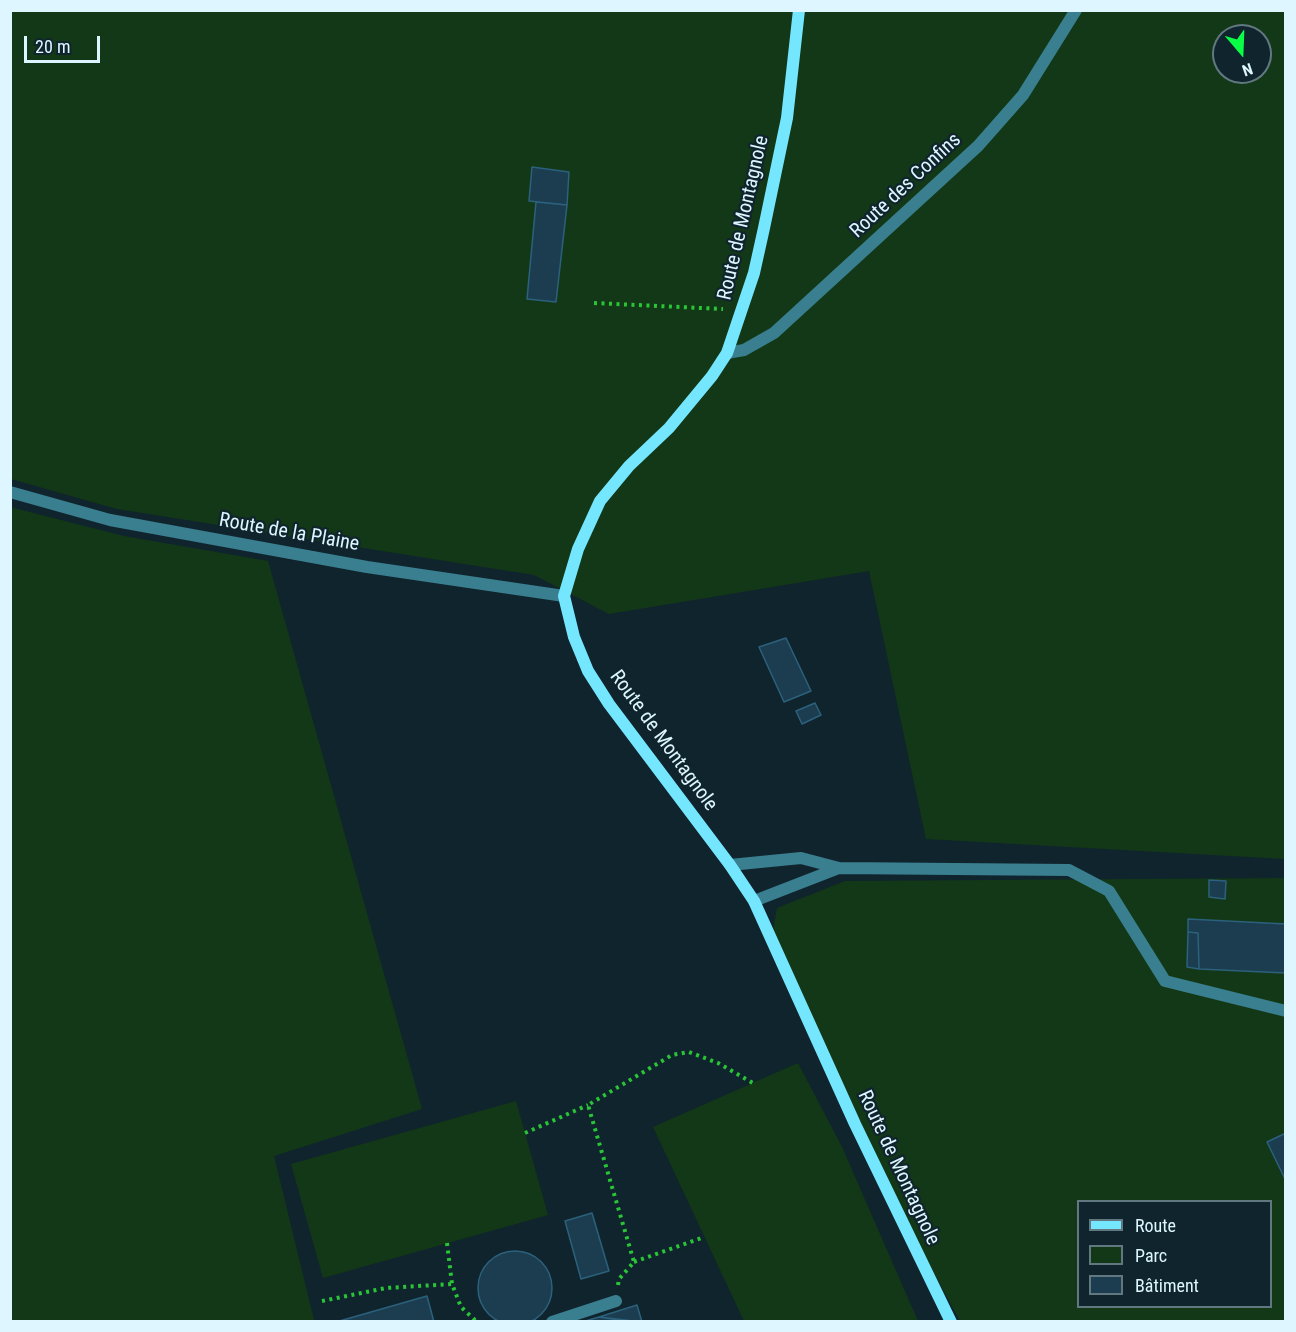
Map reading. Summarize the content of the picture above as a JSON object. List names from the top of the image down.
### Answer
{
  "streets": {
    "street": ["Route des Confins", "Route de Montagnole", "Route de la Plaine"]
  },
  "crossings": [
    ["Route des Confins", "Route de Montagnole"],
    ["Route de Montagnole", "Route de la Plaine"]
  ],
  "legend": ["Route", "Parc", "Bâtiment"],
  "scale_bar": "20 m",
  "north": "bottom"
}
